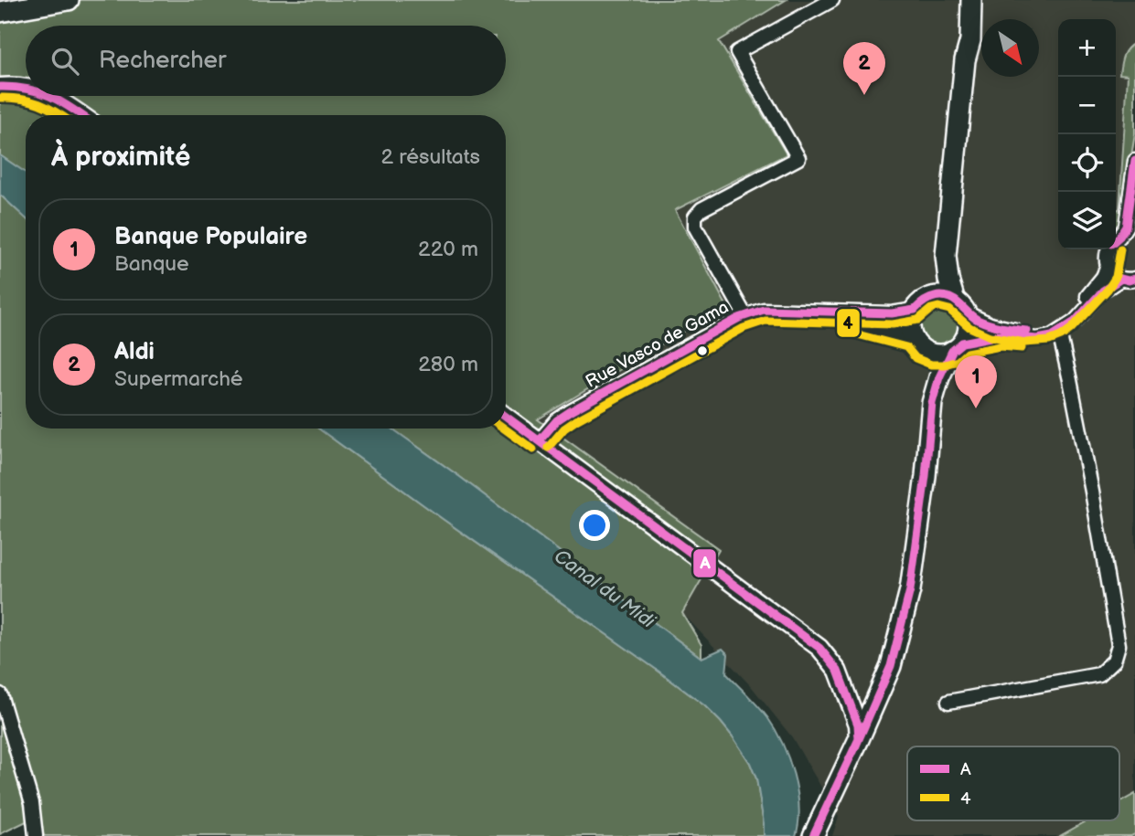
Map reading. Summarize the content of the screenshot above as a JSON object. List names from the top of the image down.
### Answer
{
  "streets": {
    "street": ["Rue Vasco de Gama"]
  },
  "water": ["Canal du Midi"],
  "lines": ["transit line A", "transit line 4"],
  "legend": ["A", "4"],
  "north": "bottom right",
  "page": {
    "map_buttons": ["+", "−"],
    "search": "Rechercher",
    "pins": ["2", "1"],
    "heading": ["À proximité", "2 résultats"],
    "list": [
      {
        "mark": "1",
        "name": "Banque Populaire",
        "note": "Banque",
        "value": "220 m"
      },
      {
        "mark": "2",
        "name": "Aldi",
        "note": "Supermarché",
        "value": "280 m"
      }
    ]
  }
}
